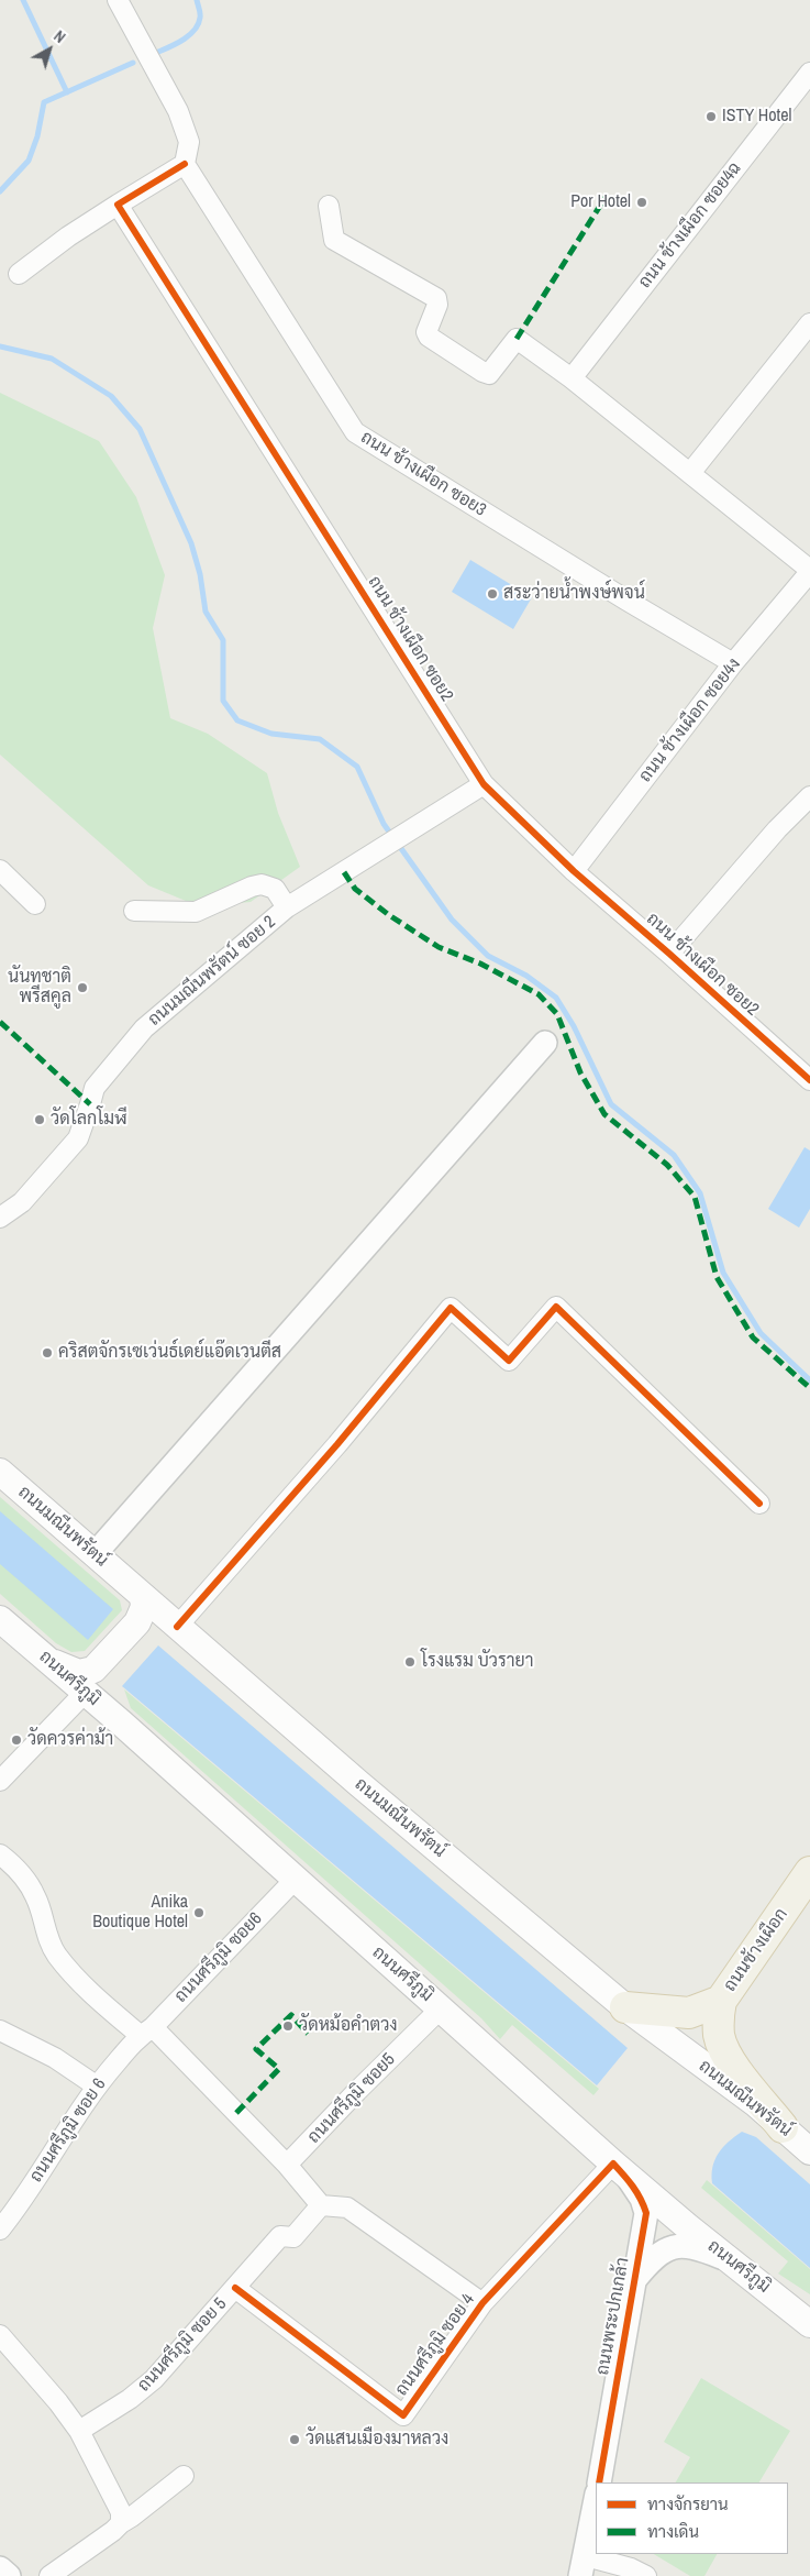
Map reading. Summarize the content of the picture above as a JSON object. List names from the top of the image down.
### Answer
{
  "streets": {
    "main road": ["ถนนมณีนพรัตน์", "ถนนศรีภูมิ", "ถนนช้างเผือก"],
    "street": [
      "ถนน ช้างเผือก ซอย4ฉ",
      "ถนน ช้างเผือก ซอย3",
      "ถนน ช้างเผือก ซอย2",
      "ถนน ช้างเผือก ซอย4ง",
      "ถนนมณีนพรัตน์ ซอย 2",
      "ถนนศรีภูมิ ซอย6",
      "ถนนศรีภูมิ ซอย5",
      "ถนนศรีภูมิ ซอย 6",
      "ถนนพระปกเกล้า",
      "ถนนศรีภูมิ ซอย 5",
      "ถนนศรีภูมิ ซอย 4"
    ]
  },
  "crossings": [
    ["ถนน ช้างเผือก ซอย3", "ถนน ช้างเผือก ซอย4ง"],
    ["ถนน ช้างเผือก ซอย2", "ถนน ช้างเผือก ซอย4ง"],
    ["ถนน ช้างเผือก ซอย2", "ถนนมณีนพรัตน์ ซอย 2"],
    ["ถนนมณีนพรัตน์", "ถนนช้างเผือก"],
    ["ถนนศรีภูมิ", "ถนนศรีภูมิ ซอย6"],
    ["ถนนศรีภูมิ", "ถนนศรีภูมิ ซอย5"],
    ["ถนนศรีภูมิ", "ถนนพระปกเกล้า"],
    ["ถนนศรีภูมิ", "ถนนศรีภูมิ ซอย 4"],
    ["ถนนศรีภูมิ ซอย6", "ถนนศรีภูมิ ซอย 6"],
    ["ถนนพระปกเกล้า", "ถนนศรีภูมิ ซอย 4"],
    ["ถนนศรีภูมิ ซอย 5", "ถนนศรีภูมิ ซอย 4"]
  ],
  "places": [
    "ISTY Hotel",
    "Por Hotel",
    "สระว่ายน้ำพงษ์พจน์",
    "นันทชาติ พรีสคูล",
    "วัดโลกโมฬี",
    "คริสตจักรเซเว่นธ์เดย์แอ๊ดเวนตีส",
    "โรงแรม บัวรายา",
    "วัดควรค่าม้า",
    "Anika Boutique Hotel",
    "วัดหม้อคำตวง",
    "วัดแสนเมืองมาหลวง"
  ],
  "legend": ["ทางจักรยาน", "ทางเดิน"],
  "north": "top right"
}
